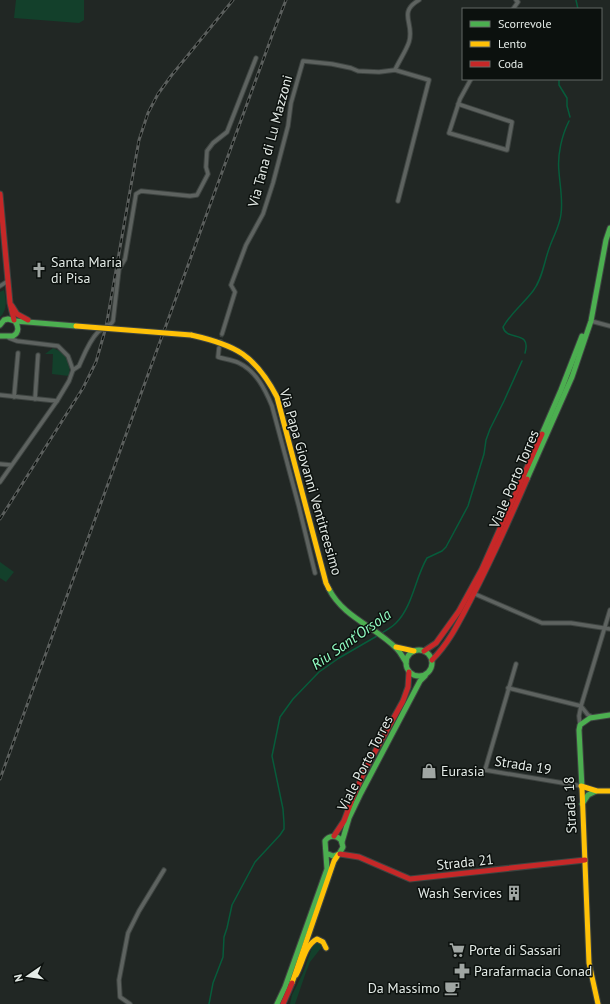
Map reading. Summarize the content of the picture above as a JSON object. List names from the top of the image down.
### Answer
{
  "streets": {
    "main road": [
      "Viale Porto Torres",
      "Via Papa Giovanni Ventitreesimo",
      "Strada 18",
      "Strada 21"
    ],
    "street": ["Via Tana di Lu Mazzoni", "Strada 19"]
  },
  "crossings": [
    ["Viale Porto Torres", "Via Papa Giovanni Ventitreesimo"],
    ["Viale Porto Torres", "Strada 21"],
    ["Strada 19", "Strada 18"],
    ["Strada 18", "Strada 21"]
  ],
  "water": ["Riu Sant'Orsola"],
  "places": {
    "church": ["Santa Maria di Pisa"],
    "shop": ["Eurasia"],
    "building": ["Wash Services"],
    "supermarket": ["Porte di Sassari"],
    "pharmacy": ["Parafarmacia Conad"],
    "cafe": ["Da Massimo"]
  },
  "legend": ["Scorrevole", "Lento", "Coda"],
  "north": "left"
}
